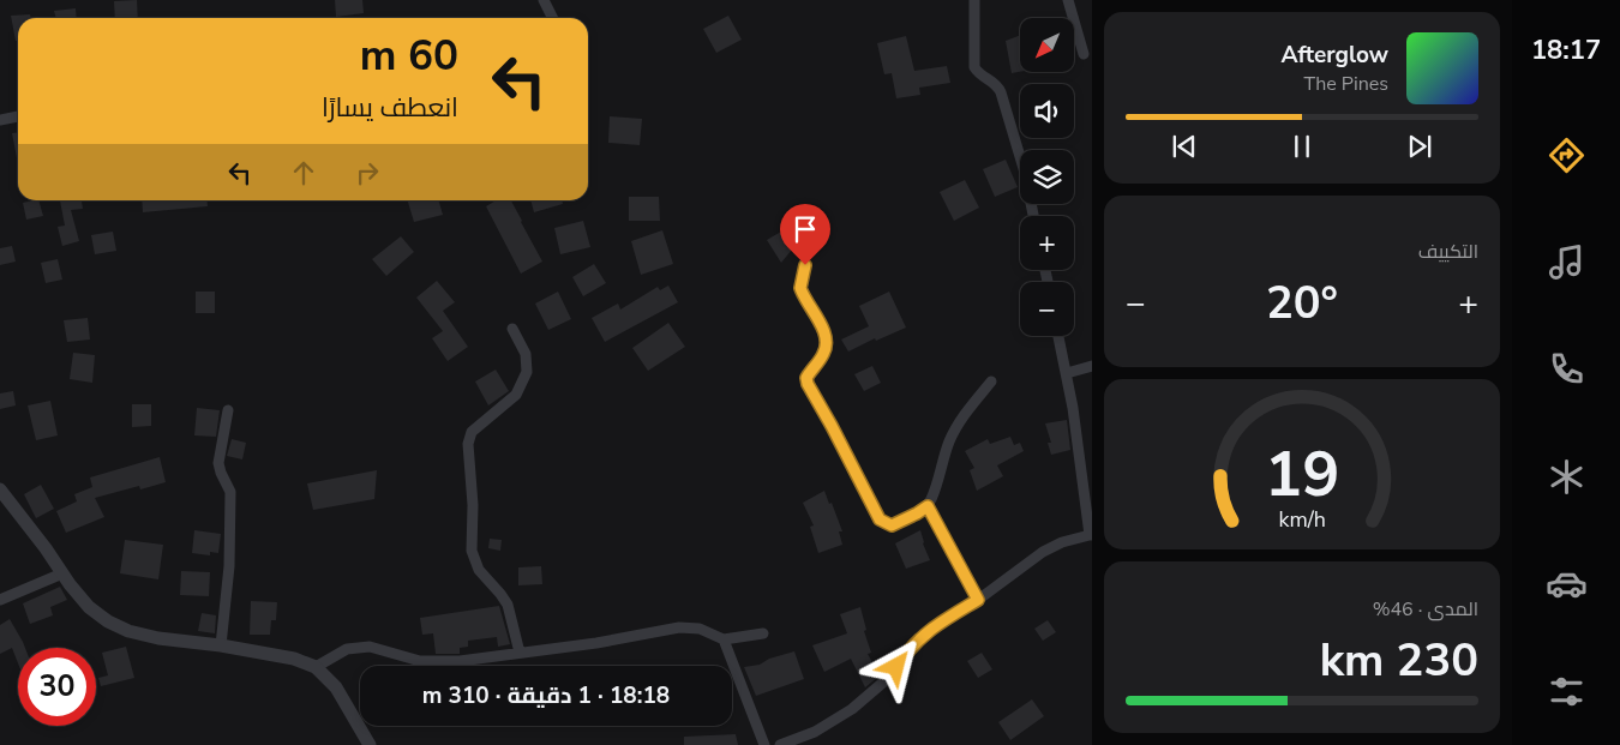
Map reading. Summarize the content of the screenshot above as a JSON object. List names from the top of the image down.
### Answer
{
  "north": "bottom left",
  "page": {
    "tabs": "18:17",
    "map_buttons": ["+", "−"],
    "turn": ["60 m", "انعطف يسارًا"],
    "song": ["Afterglow", "The Pines"],
    "tile": [
      "التكييف",
      ["المدى · 46%", "230 km"]
    ],
    "heat": ["−", "20°", "+"],
    "limit": "30",
    "trip": "18:18 · 1 دقيقة · 310 m",
    "gauge": ["19", "km/h"]
  }
}
